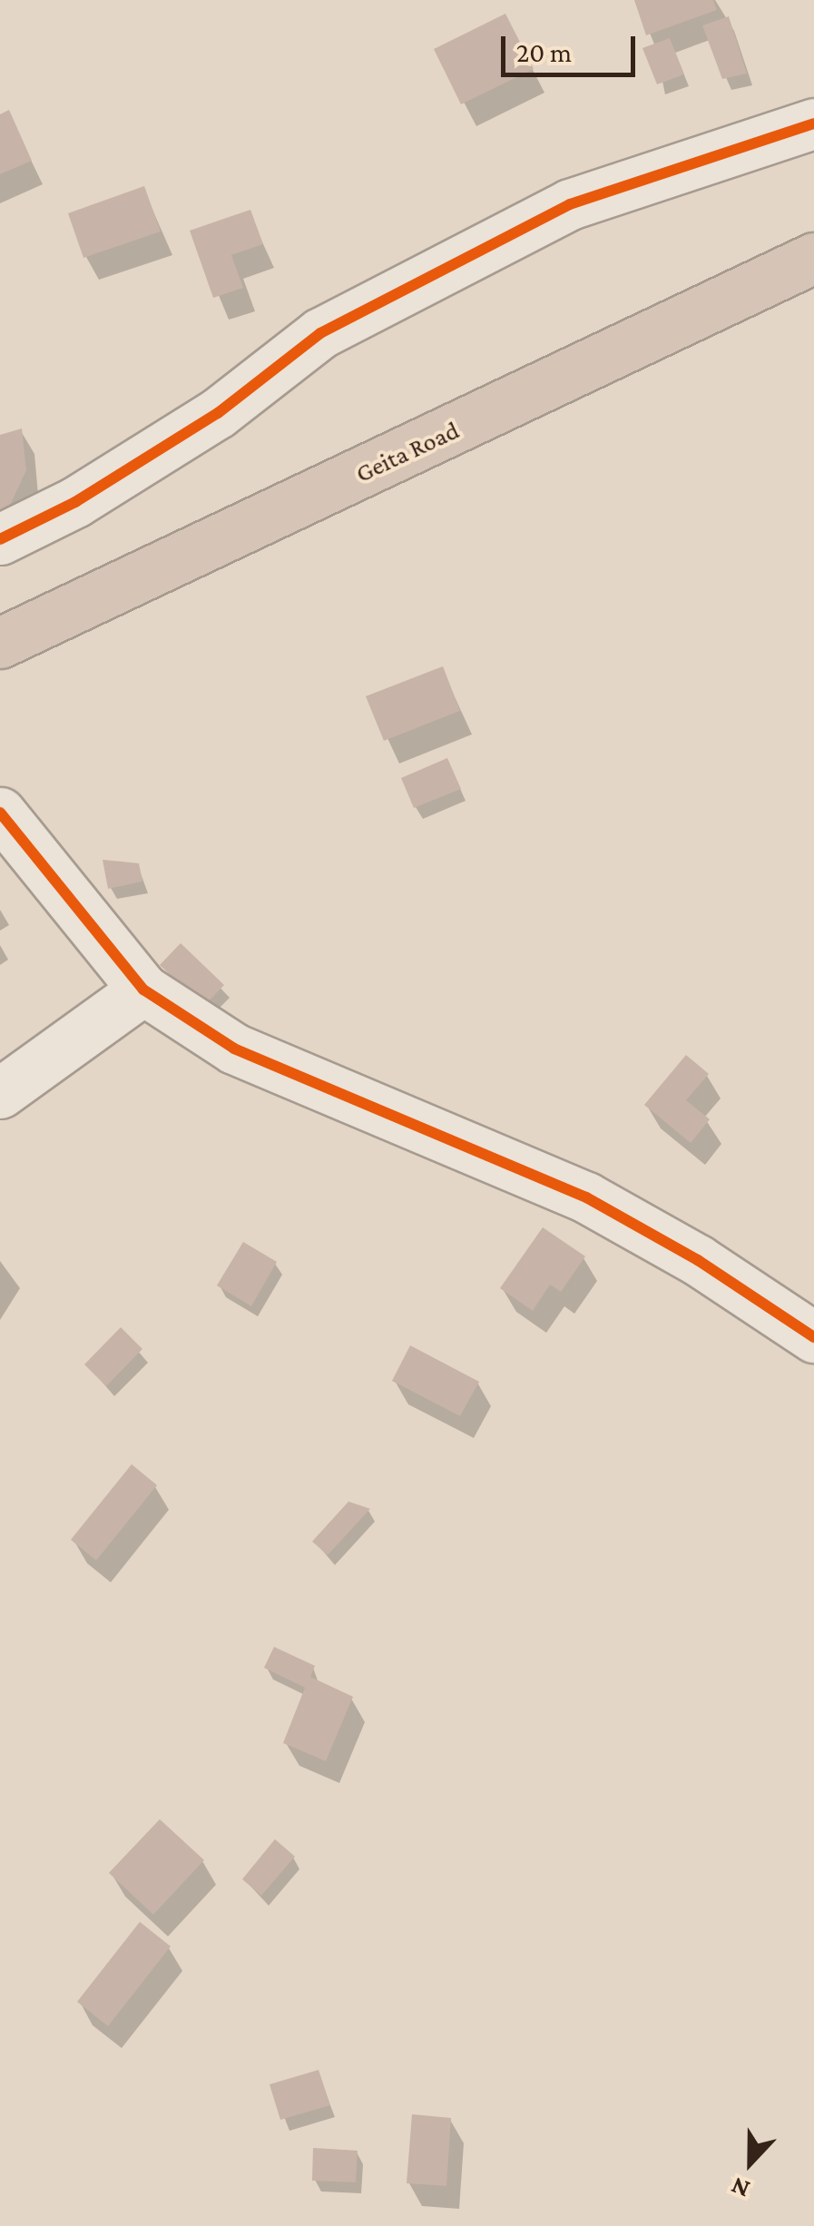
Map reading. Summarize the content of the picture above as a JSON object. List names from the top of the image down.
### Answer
{
  "streets": {
    "highway": ["Geita Road"]
  },
  "scale_bar": "20 m",
  "north": "bottom"
}
